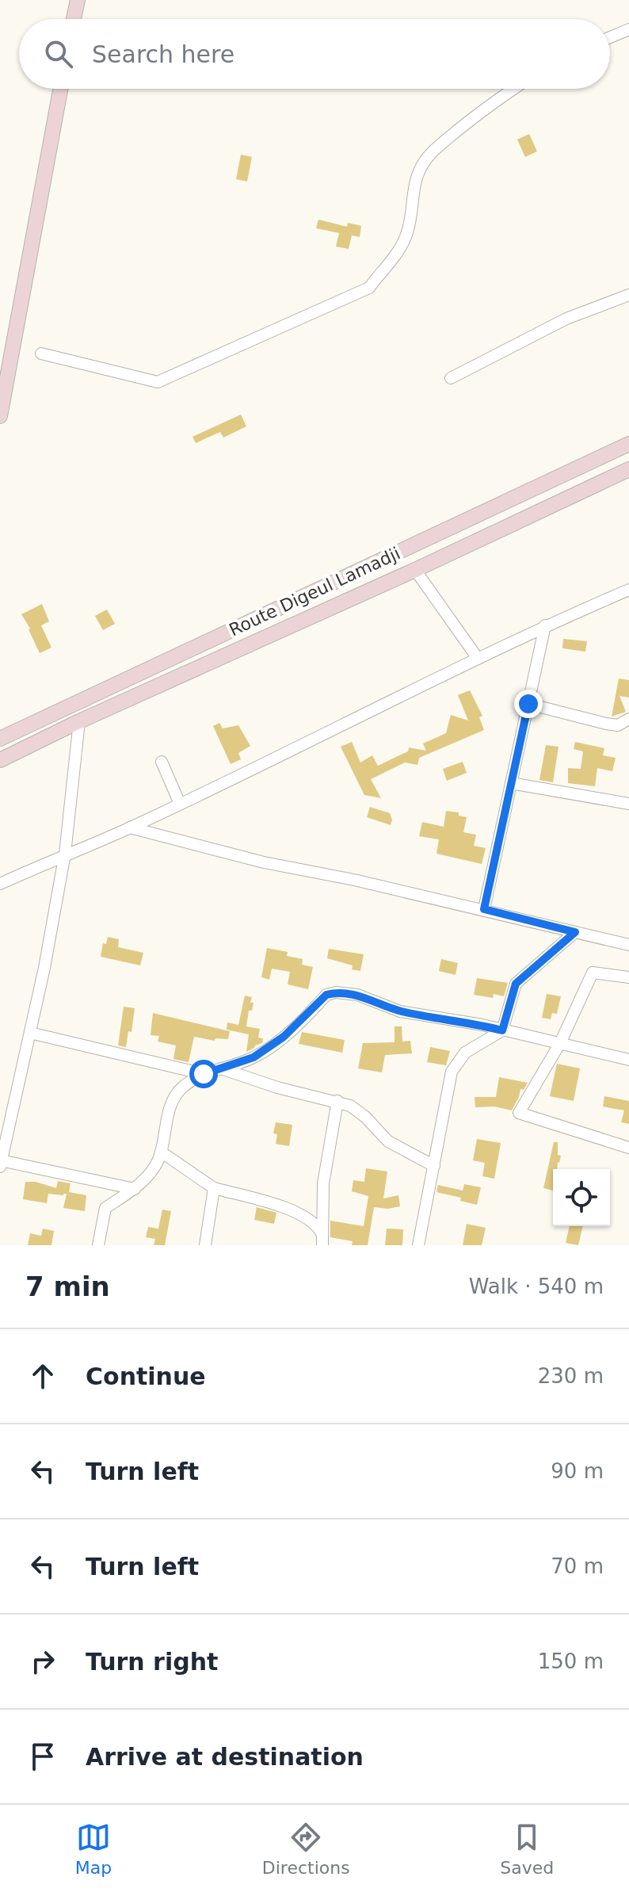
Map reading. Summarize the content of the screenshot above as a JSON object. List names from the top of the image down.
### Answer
{
  "streets": {
    "main road": ["Route Digeul Lamadji"]
  },
  "page": {
    "search": "Search here",
    "heading": ["7 min", "Walk · 540 m"],
    "list": [
      ["Continue", "230 m"],
      ["Turn left", "90 m"],
      ["Turn left", "70 m"],
      ["Turn right", "150 m"],
      "Arrive at destination"
    ],
    "nav": ["Map", "Directions", "Saved"]
  }
}
